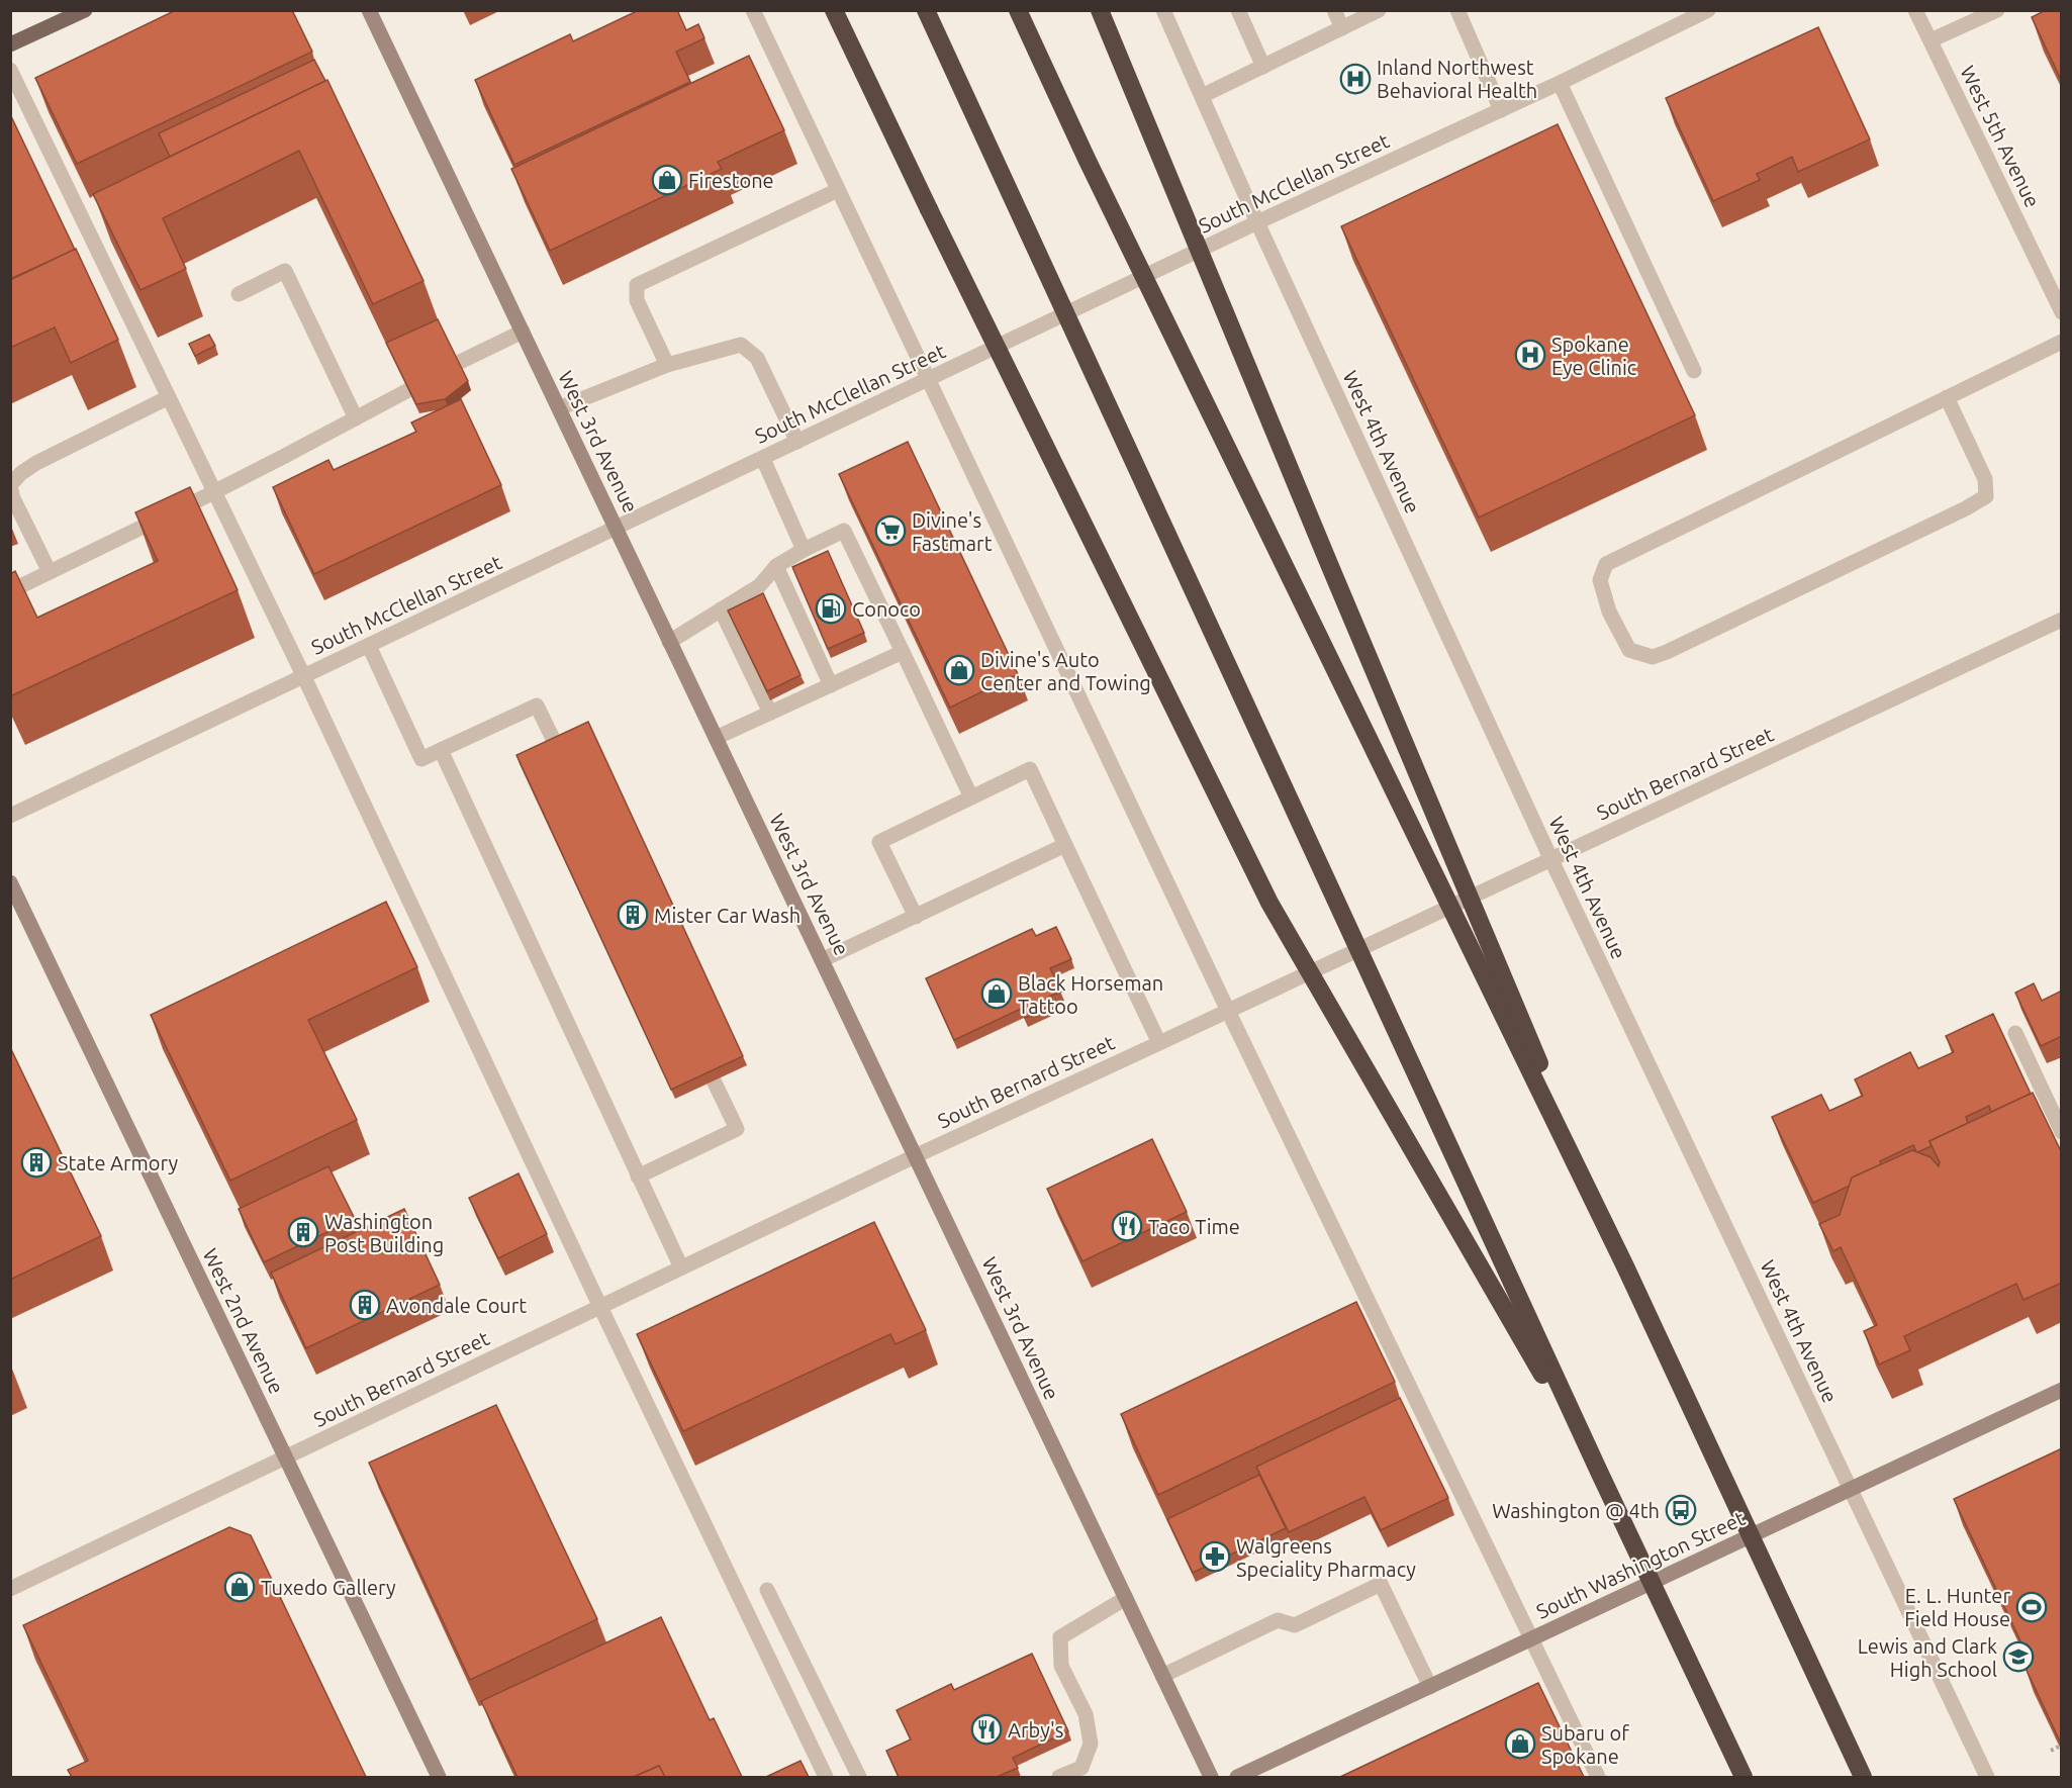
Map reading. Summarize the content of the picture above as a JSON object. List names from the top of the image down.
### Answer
{
  "streets": {
    "main road": ["West 3rd Avenue", "West 2nd Avenue", "South Washington Street"],
    "street": [
      "West 5th Avenue",
      "South McClellan Street",
      "West 4th Avenue",
      "South Bernard Street"
    ]
  },
  "crossings": [
    ["South McClellan Street", "West 3rd Avenue"],
    ["South McClellan Street", "West 4th Avenue"],
    ["West 3rd Avenue", "South Bernard Street"],
    ["West 4th Avenue", "South Bernard Street"],
    ["West 4th Avenue", "South Washington Street"],
    ["South Bernard Street", "West 2nd Avenue"]
  ],
  "places": {
    "hospital": ["Inland Northwest Behavioral Health", "Spokane Eye Clinic"],
    "shop": [
      "Firestone",
      "Divine's Auto Center and Towing",
      "Black Horseman Tattoo",
      "Tuxedo Gallery",
      "Subaru of Spokane"
    ],
    "supermarket": ["Divine's Fastmart"],
    "fuel station": ["Conoco"],
    "building": [
      "Mister Car Wash",
      "State Armory",
      "Washington Post Building",
      "Avondale Court"
    ],
    "restaurant": ["Taco Time", "Arby's"],
    "bus stop": ["Washington @ 4th"],
    "pharmacy": ["Walgreens Speciality Pharmacy"],
    "sports": ["E. L. Hunter Field House"],
    "school or university": ["Lewis and Clark High School"]
  }
}
